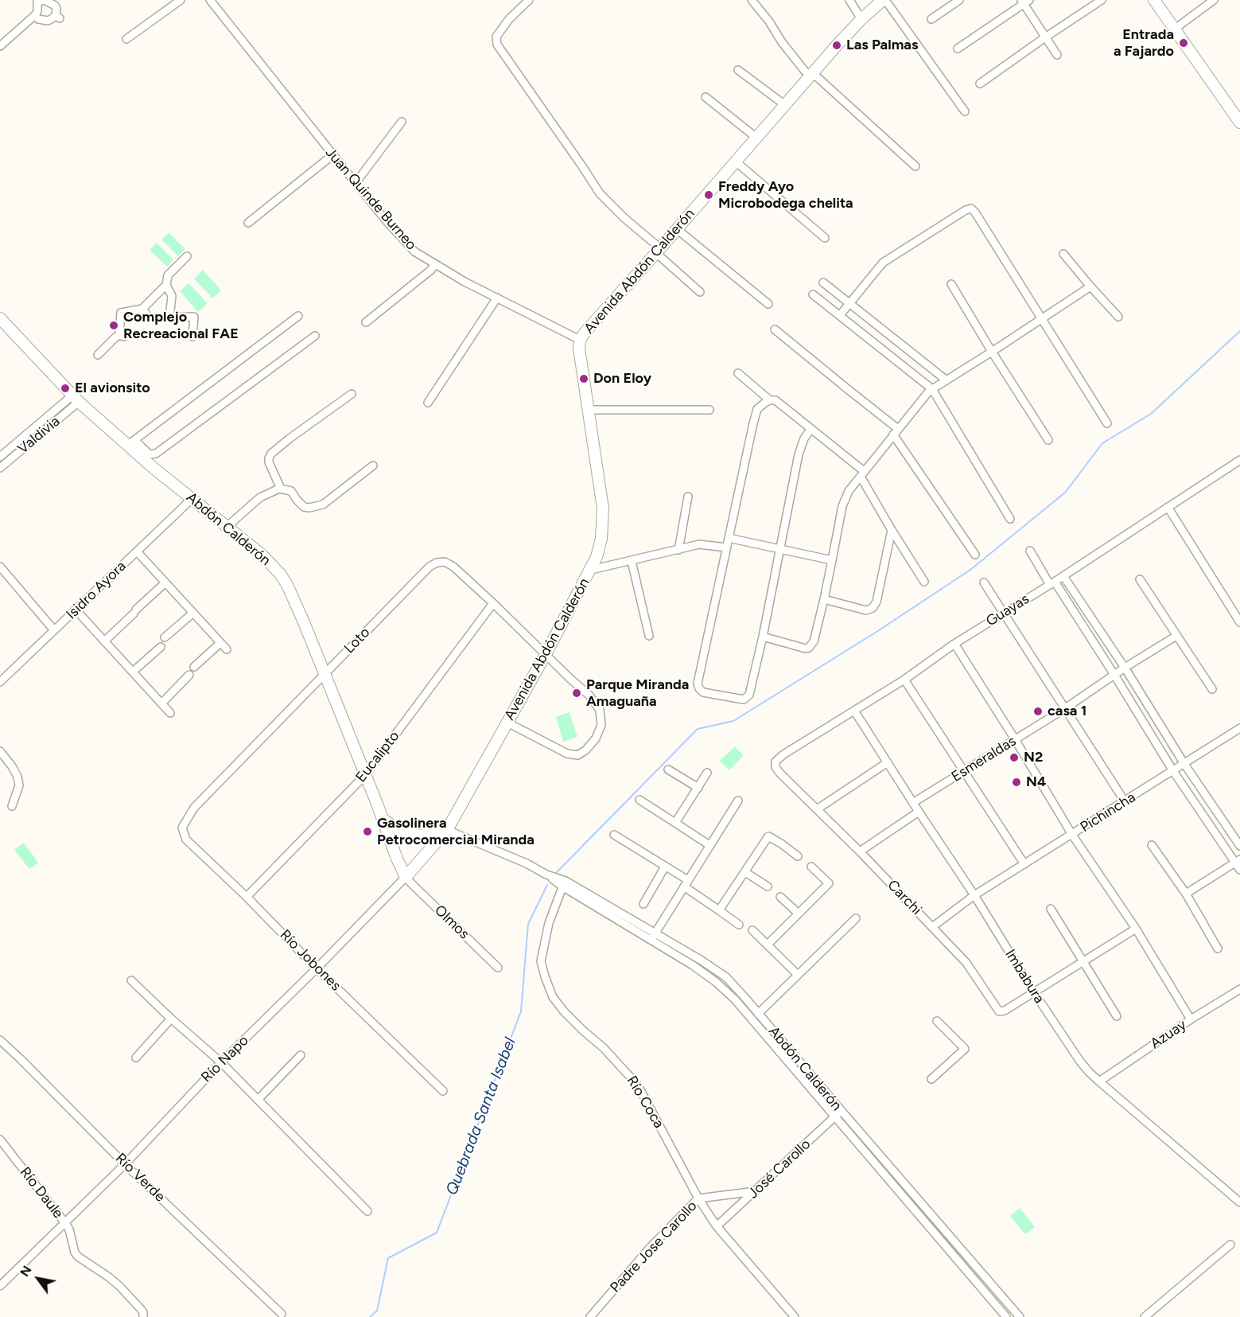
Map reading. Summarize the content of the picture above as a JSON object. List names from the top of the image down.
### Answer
{
  "streets": {
    "street": [
      "Juan Quinde Burneo",
      "Avenida Abdón Calderón",
      "Valdivia",
      "Abdón Calderón",
      "Isidro Ayora",
      "Guayas",
      "Loto",
      "Eucalipto",
      "Esmeraldas",
      "Pichincha",
      "Carchi",
      "Olmos",
      "Río Jobones",
      "Imbabura",
      "Azuay",
      "Río Napo",
      "Río Coca",
      "José Carollo",
      "Río Verde",
      "Río Daule",
      "Padre Jose Carollo"
    ]
  },
  "crossings": [
    ["Juan Quinde Burneo", "Avenida Abdón Calderón"],
    ["Avenida Abdón Calderón", "Abdón Calderón"],
    ["Avenida Abdón Calderón", "Loto"],
    ["Avenida Abdón Calderón", "Río Napo"],
    ["Valdivia", "Abdón Calderón"],
    ["Abdón Calderón", "Isidro Ayora"],
    ["Abdón Calderón", "Loto"],
    ["Abdón Calderón", "Eucalipto"],
    ["Abdón Calderón", "Olmos"],
    ["Abdón Calderón", "Río Napo"],
    ["Abdón Calderón", "Río Coca"],
    ["Abdón Calderón", "José Carollo"],
    ["Guayas", "Carchi"],
    ["Guayas", "Imbabura"],
    ["Loto", "Eucalipto"],
    ["Loto", "Río Jobones"],
    ["Eucalipto", "Río Jobones"],
    ["Esmeraldas", "Imbabura"],
    ["Pichincha", "Carchi"],
    ["Pichincha", "Imbabura"],
    ["Carchi", "Imbabura"],
    ["Olmos", "Río Napo"],
    ["Río Jobones", "Río Napo"],
    ["Imbabura", "Azuay"],
    ["Río Napo", "Río Verde"],
    ["Río Napo", "Río Daule"],
    ["Río Coca", "José Carollo"],
    ["Río Coca", "Padre Jose Carollo"],
    ["José Carollo", "Padre Jose Carollo"]
  ],
  "water": ["Quebrada Santa Isabel"],
  "places": [
    "Entrada a Fajardo",
    "Las Palmas",
    "Freddy Ayo Microbodega chelita",
    "Complejo Recreacional FAE",
    "Don Eloy",
    "El avionsito",
    "Parque Miranda Amaguaña",
    "casa 1",
    "N2",
    "N4",
    "Gasolinera Petrocomercial Miranda"
  ],
  "north": "top left"
}
